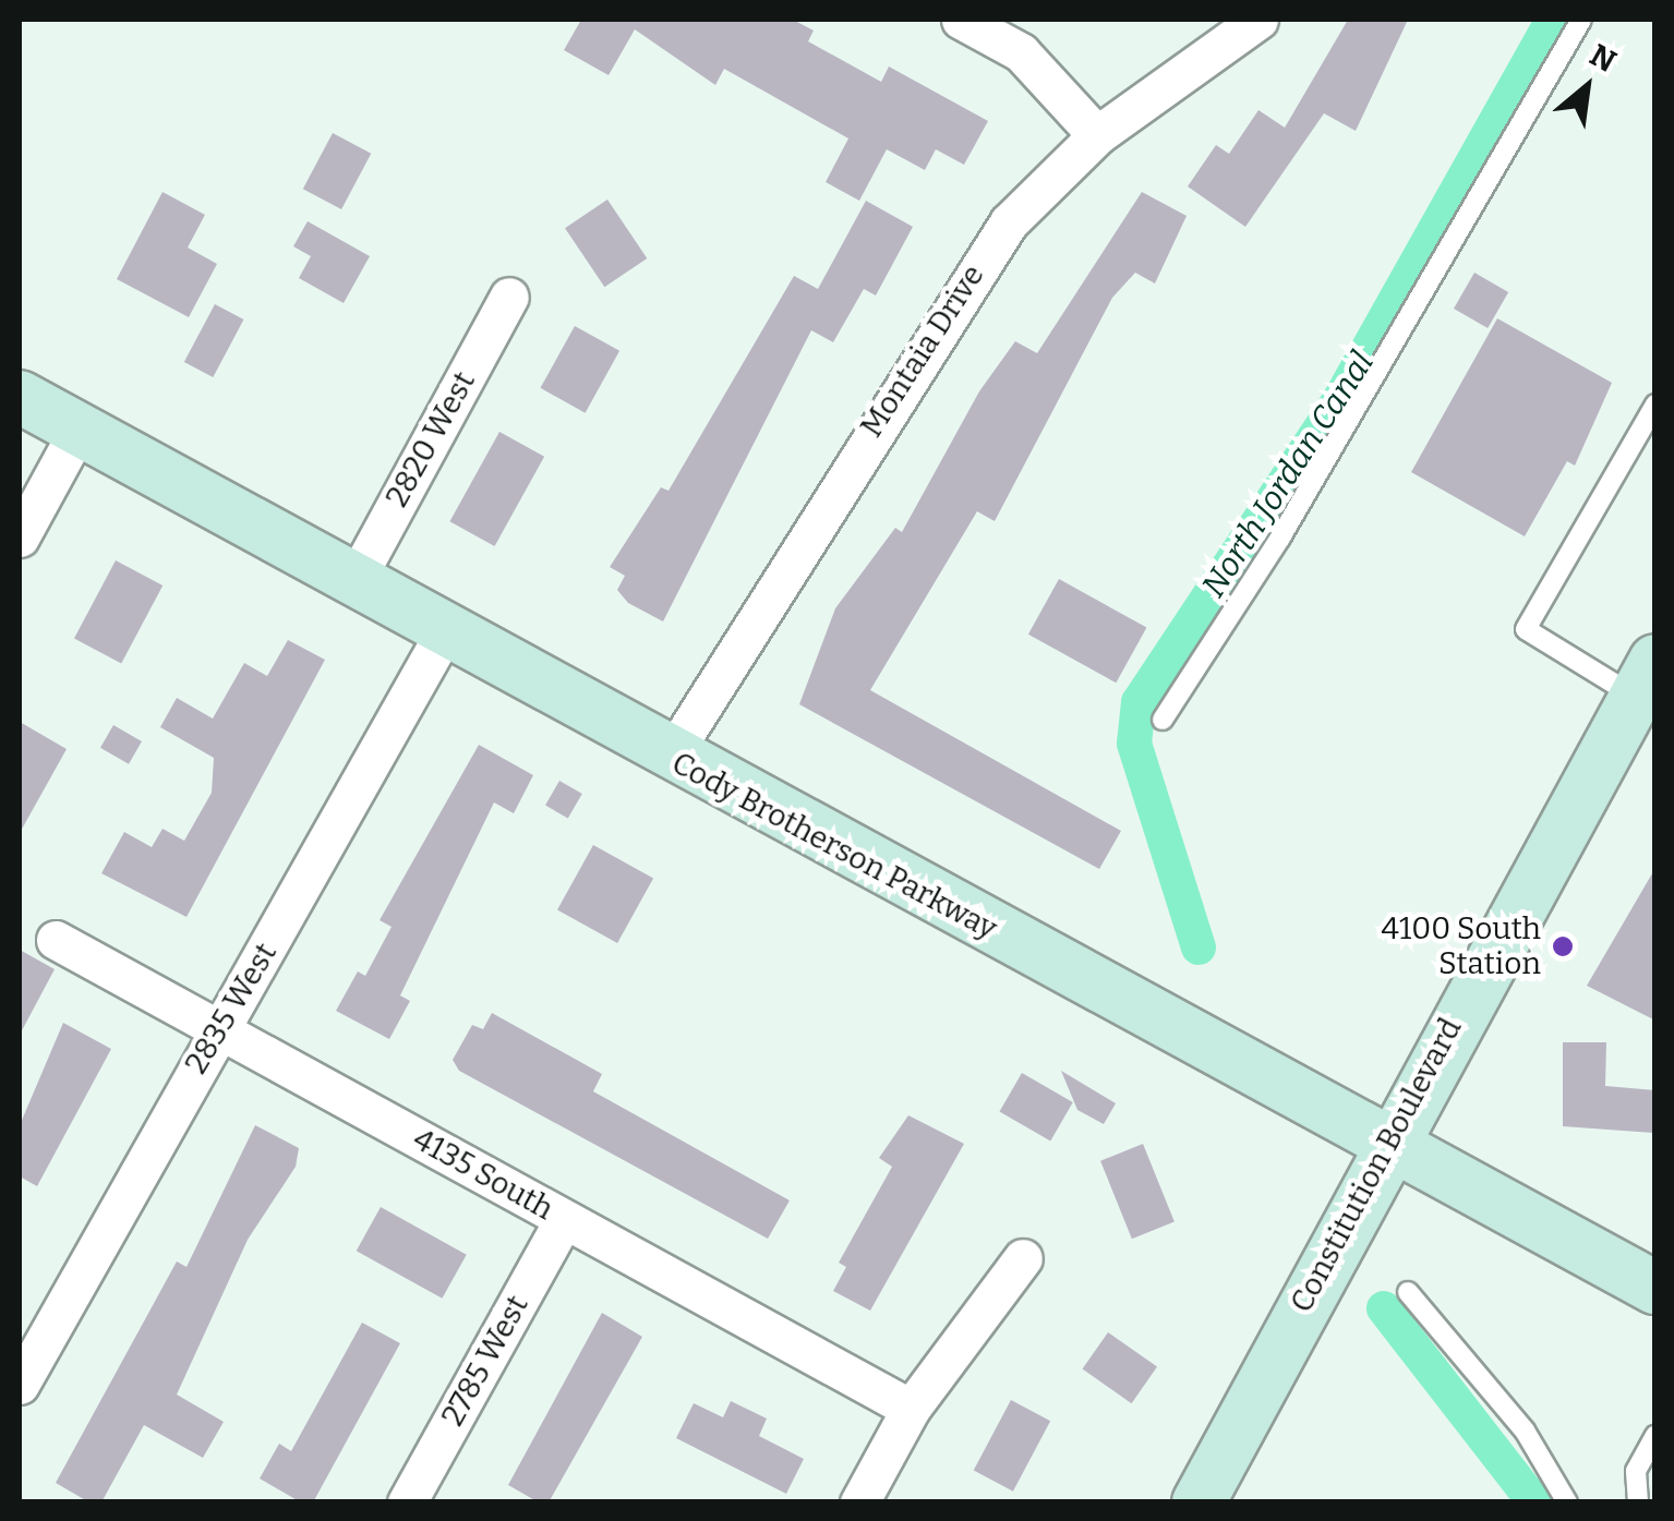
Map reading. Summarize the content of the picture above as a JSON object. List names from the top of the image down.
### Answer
{
  "streets": {
    "main road": ["Cody Brotherson Parkway", "Constitution Boulevard"],
    "street": [
      "Montaia Drive",
      "2820 West",
      "2835 West",
      "4135 South",
      "2785 West"
    ]
  },
  "crossings": [
    ["Montaia Drive", "Cody Brotherson Parkway"],
    ["2820 West", "Cody Brotherson Parkway"],
    ["Cody Brotherson Parkway", "2835 West"],
    ["Cody Brotherson Parkway", "Constitution Boulevard"],
    ["2835 West", "4135 South"],
    ["4135 South", "2785 West"]
  ],
  "water": ["North Jordan Canal"],
  "places": ["4100 South Station"],
  "north": "top right"
}
